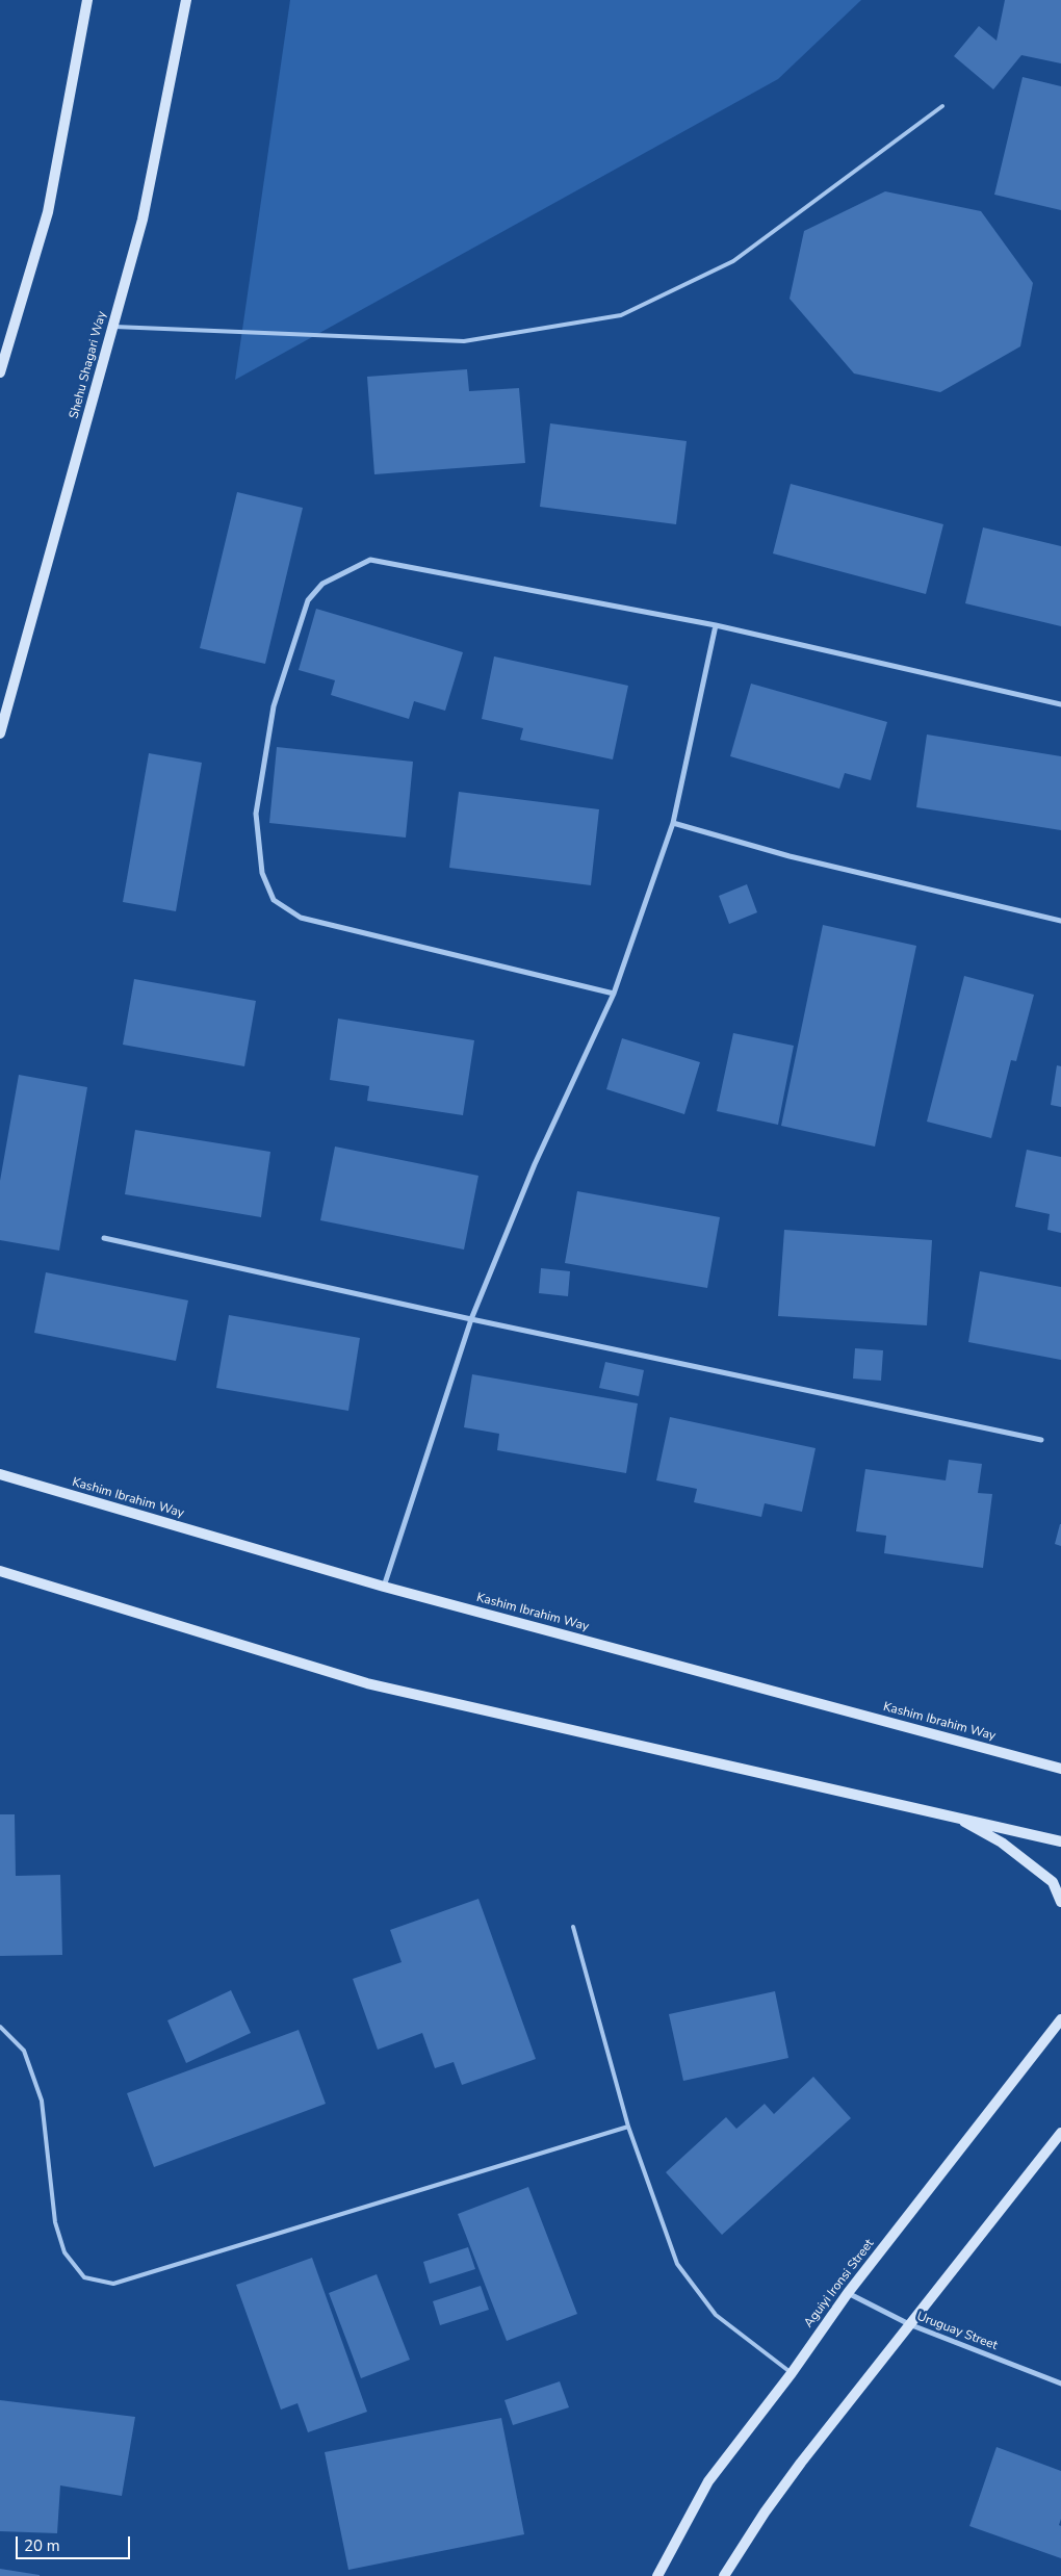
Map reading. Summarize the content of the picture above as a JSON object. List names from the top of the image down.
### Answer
{
  "streets": {
    "main road": ["Shehu Shagari Way", "Kashim Ibrahim Way", "Aguiyi Ironsi Street"],
    "street": ["Uruguay Street"]
  },
  "crossings": [
    ["Aguiyi Ironsi Street", "Uruguay Street"]
  ],
  "scale_bar": "20 m"
}
